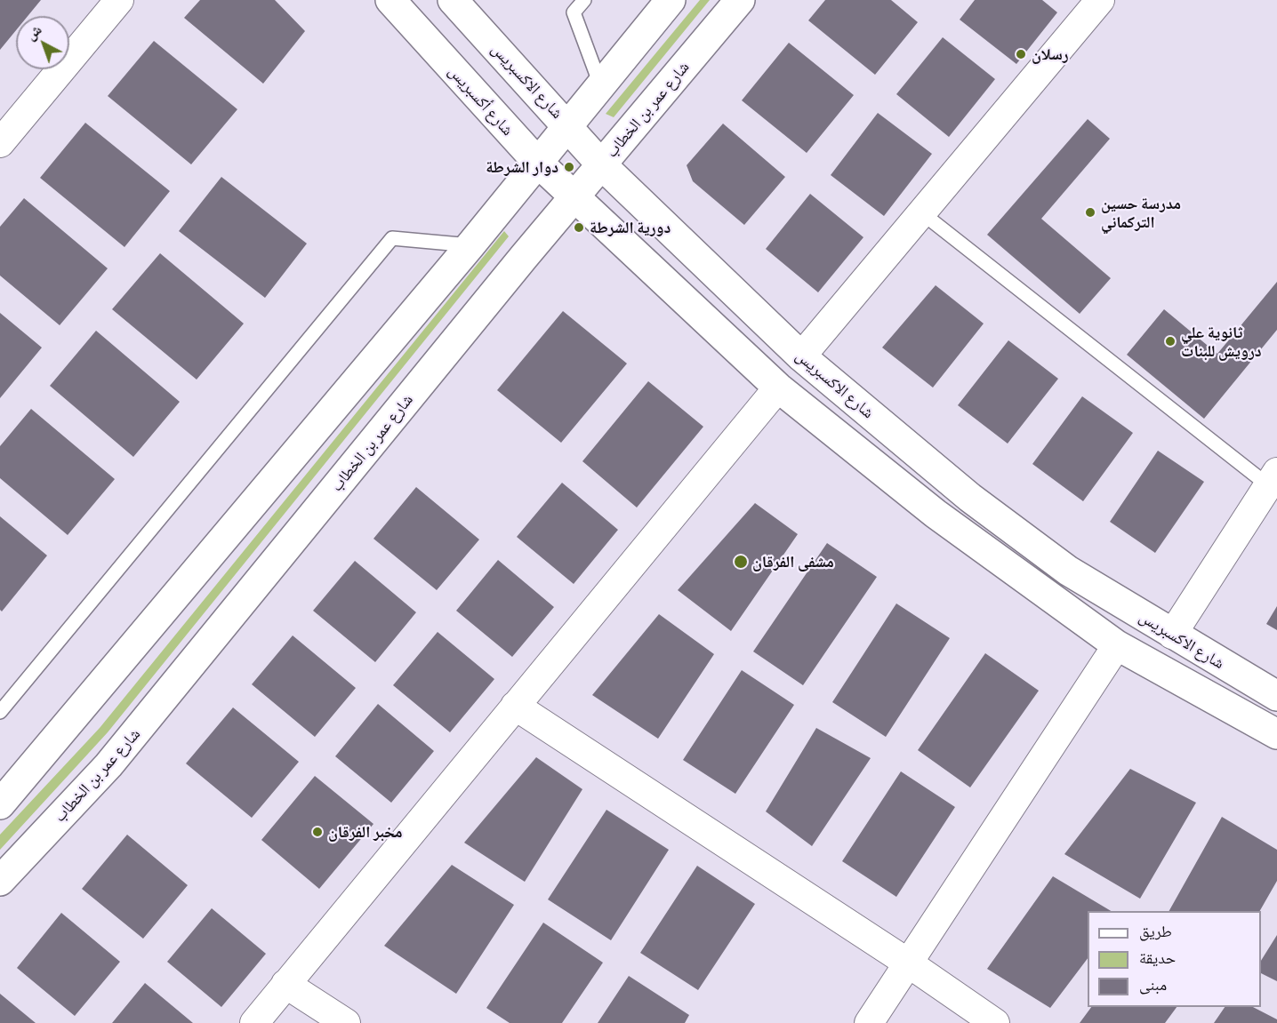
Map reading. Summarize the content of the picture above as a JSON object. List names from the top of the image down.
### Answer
{
  "streets": {
    "street": ["شارع الاكسبريس", "شارع أكسبريس", "شارع عمر بن الخطاب"]
  },
  "crossings": [
    ["شارع الاكسبريس", "شارع عمر بن الخطاب"],
    ["شارع أكسبريس", "شارع عمر بن الخطاب"]
  ],
  "places": [
    "رسلان",
    "دوار الشرطة",
    "مدرسة حسين التركماني",
    "دورية الشرطة",
    "ثانوية علي درويش للبنات",
    "مشفى الفرقان",
    "مخبر الفرقان"
  ],
  "legend": ["طريق", "حديقة", "مبنى"],
  "north": "top left"
}
